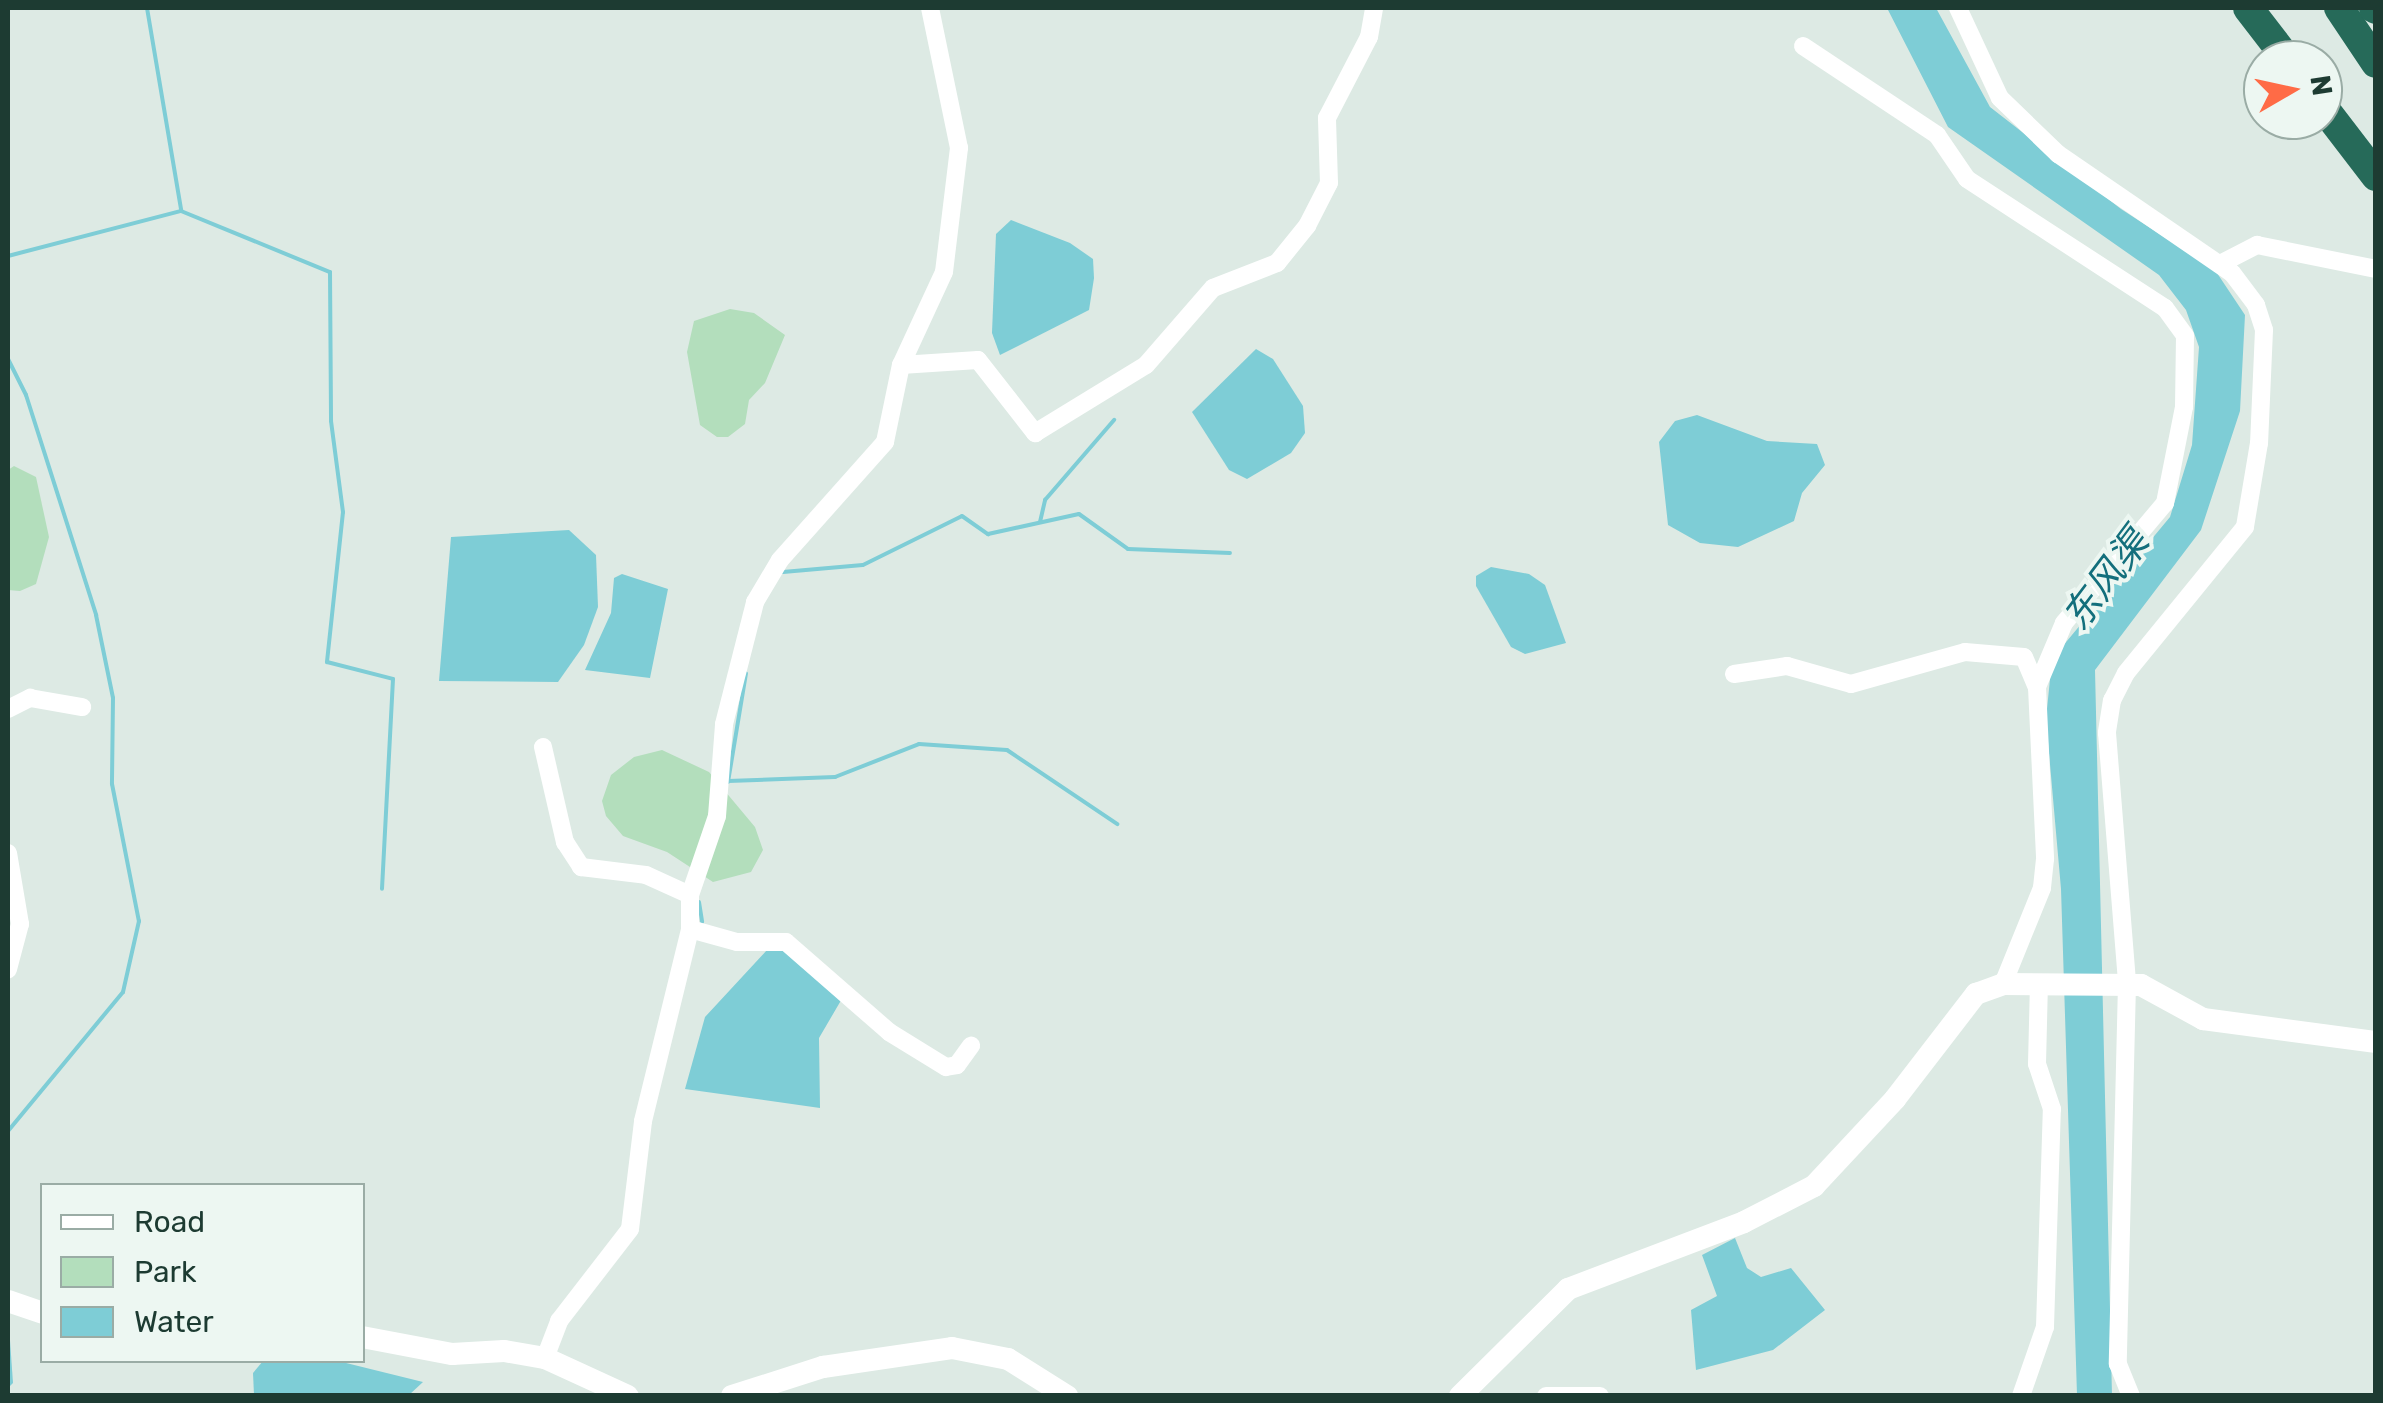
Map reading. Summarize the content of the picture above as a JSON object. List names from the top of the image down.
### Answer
{
  "water": ["东风渠"],
  "legend": ["Road", "Park", "Water"],
  "north": "right"
}
